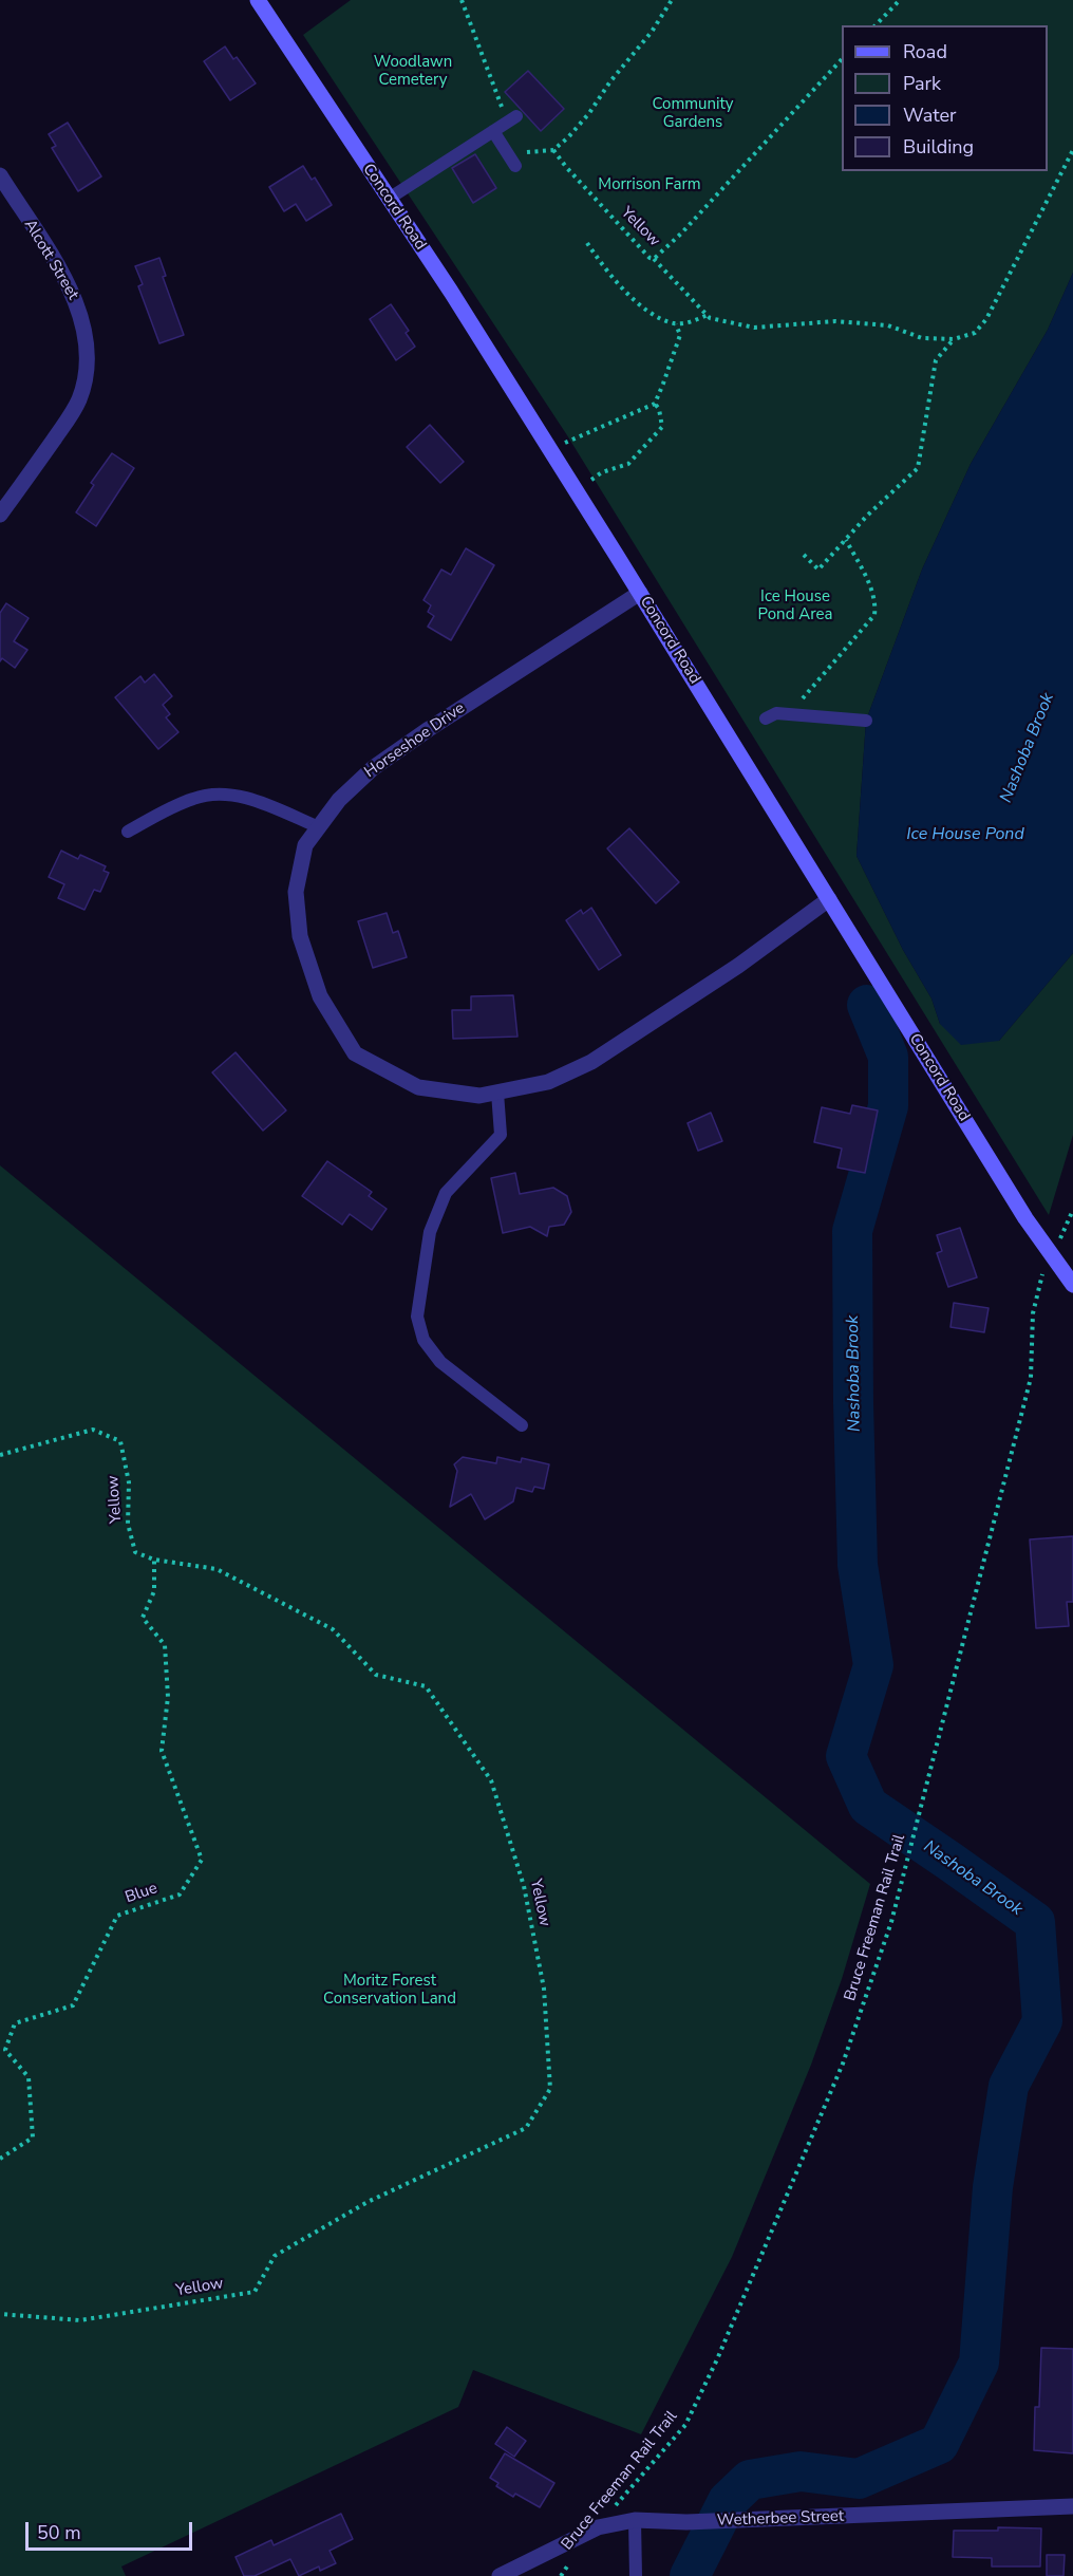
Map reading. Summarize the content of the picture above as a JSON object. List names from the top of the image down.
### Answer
{
  "streets": {
    "street": [
      "Concord Road",
      "Alcott Street",
      "Horseshoe Drive",
      "Wetherbee Street"
    ],
    "path": ["Yellow", "Blue", "Bruce Freeman Rail Trail"]
  },
  "crossings": [
    ["Concord Road", "Horseshoe Drive"],
    ["Concord Road", "Bruce Freeman Rail Trail"],
    ["Yellow", "Blue"],
    ["Bruce Freeman Rail Trail", "Wetherbee Street"]
  ],
  "water": ["Nashoba Brook", "Ice House Pond"],
  "parks": [
    "Woodlawn Cemetery",
    "Community Gardens",
    "Morrison Farm",
    "Ice House Pond Area",
    "Moritz Forest Conservation Land"
  ],
  "legend": [
    "Road",
    "Park",
    "Water",
    "Building"
  ],
  "scale_bar": "50 m"
}
